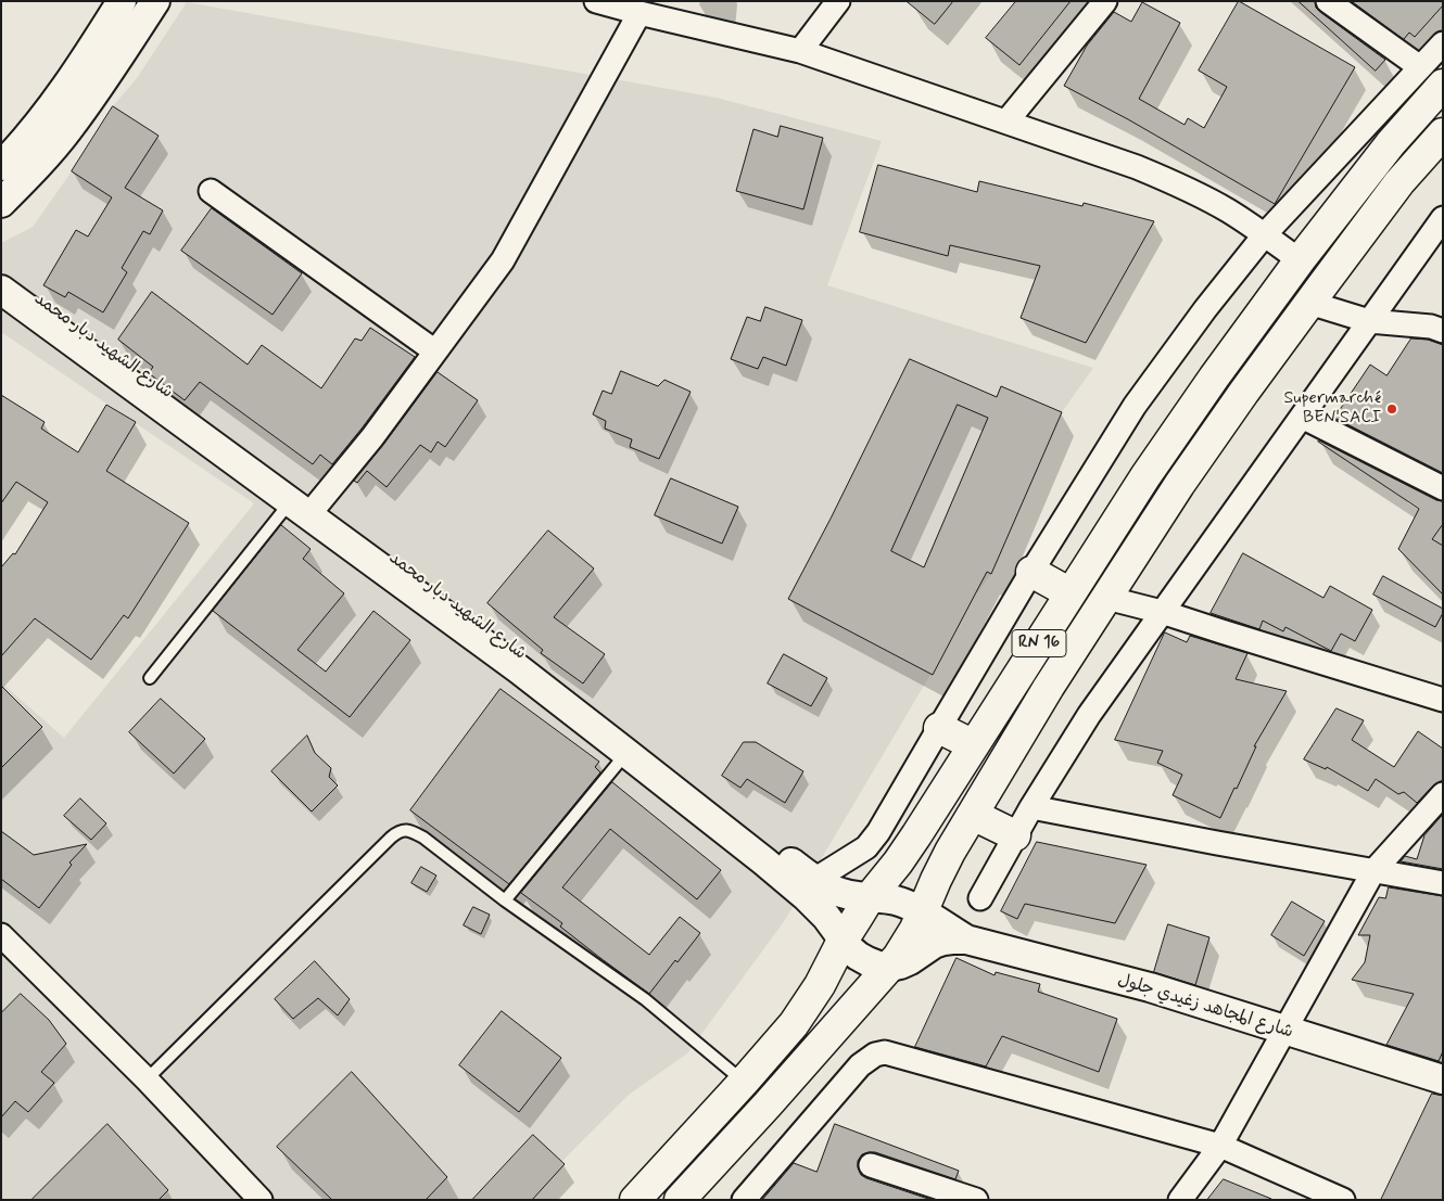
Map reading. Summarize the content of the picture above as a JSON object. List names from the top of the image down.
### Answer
{
  "streets": {
    "main road": ["RN 16"],
    "street": ["شارع الشهيد دبار محمد", "شارع المجاهد زغيدي جلول"]
  },
  "crossings": [
    ["شارع الشهيد دبار محمد", "RN 16"],
    ["شارع الشهيد دبار محمد", "شارع المجاهد زغيدي جلول"],
    ["RN 16", "شارع المجاهد زغيدي جلول"]
  ],
  "places": ["Supermarché BEN'SACI"]
}
